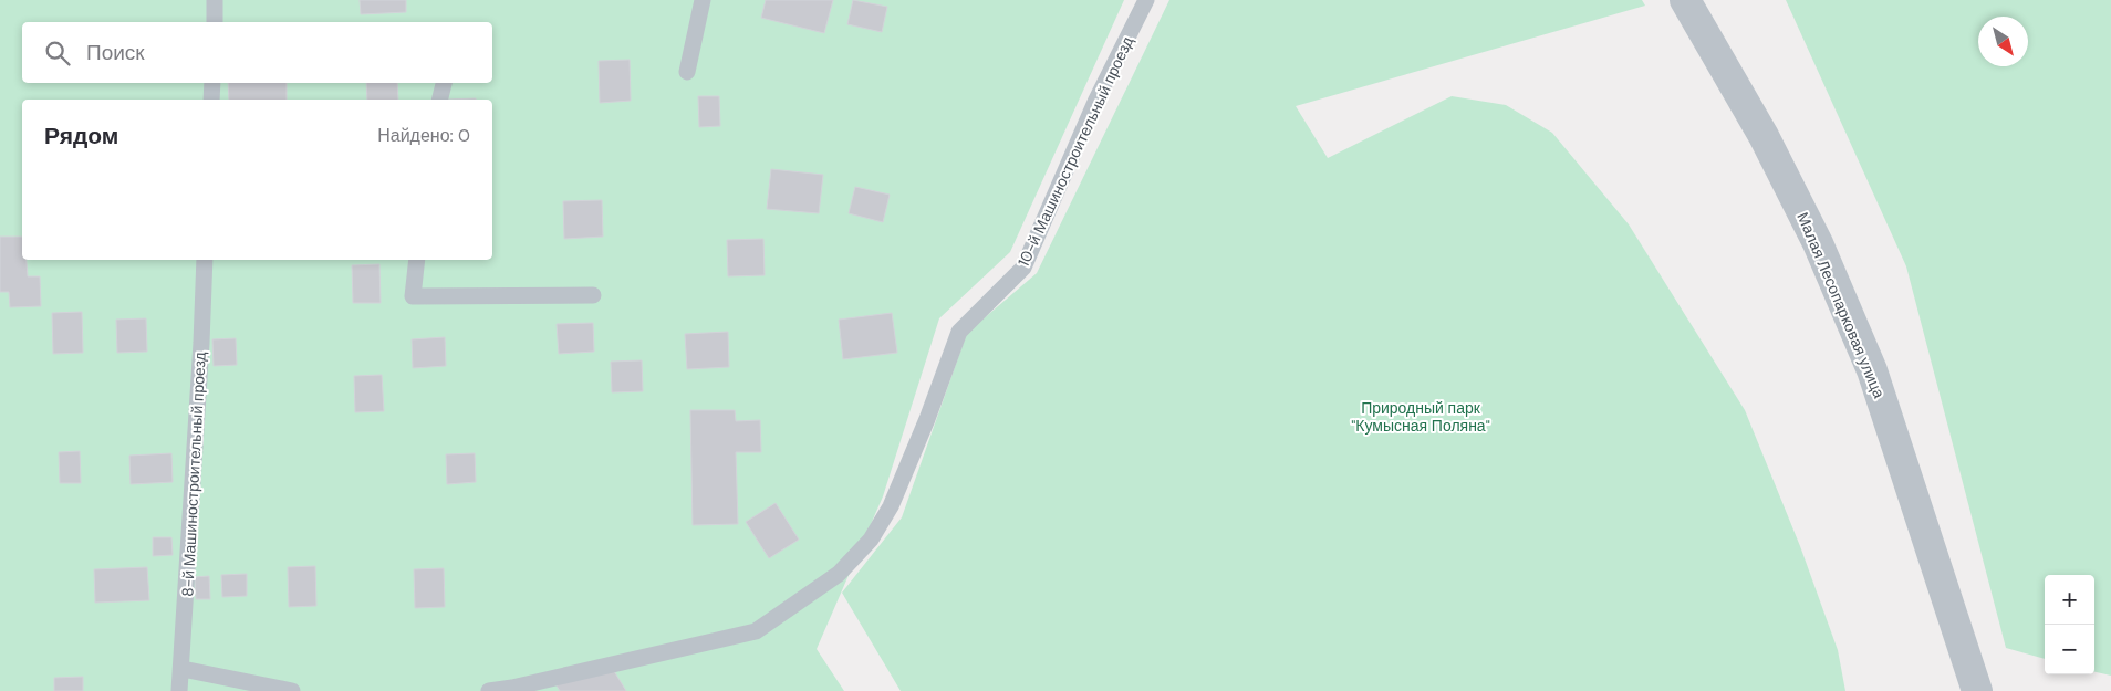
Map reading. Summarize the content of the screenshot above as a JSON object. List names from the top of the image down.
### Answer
{
  "streets": {
    "street": ["Малая Лесопарковая улица"],
    "lane": ["10-й Машиностроительный проезд", "8-й Машиностроительный проезд"]
  },
  "parks": ["Природный парк \"Кумысная Поляна\""],
  "north": "bottom right",
  "page": {
    "search": "Поиск",
    "heading": ["Рядом", "Найдено: 0"],
    "map_buttons": ["+", "−"]
  }
}
